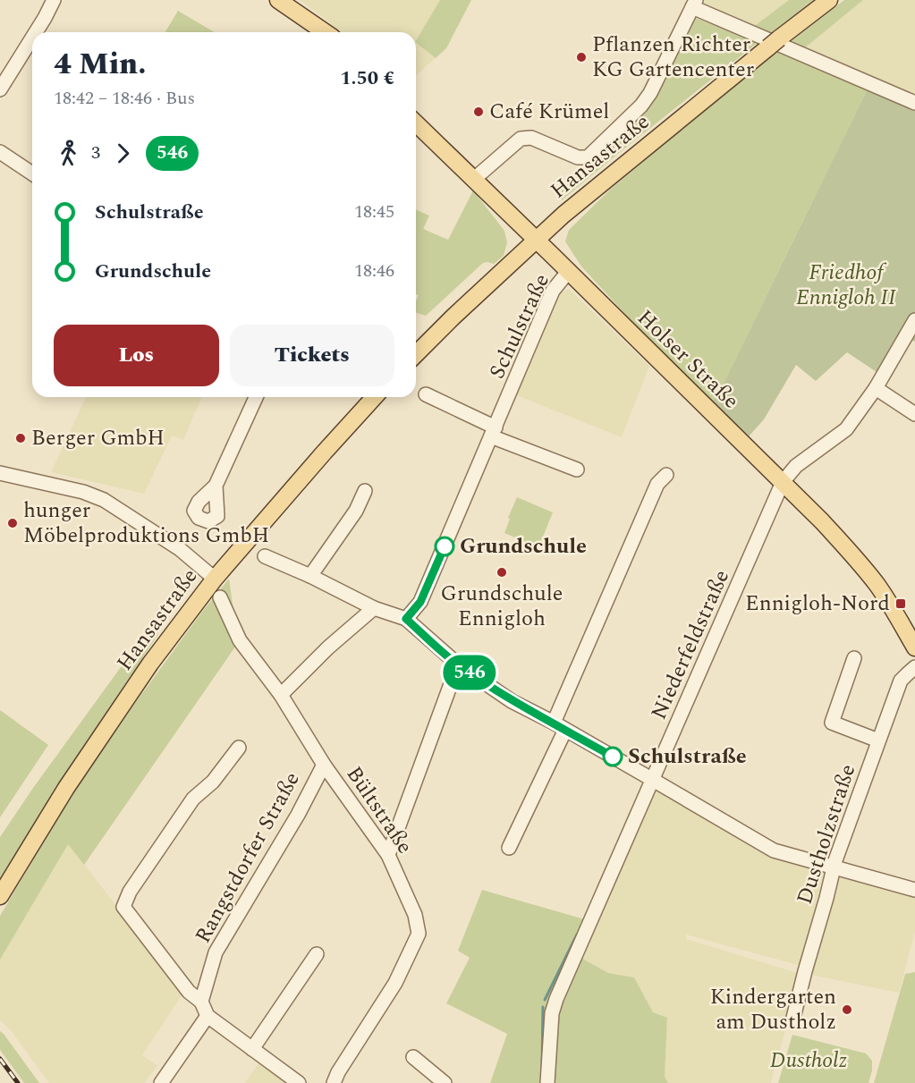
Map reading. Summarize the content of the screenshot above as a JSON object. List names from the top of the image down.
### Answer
{
  "streets": {
    "main road": ["Hansastraße", "Holser Straße"],
    "street": [
      "Schulstraße",
      "Niederfeldstraße",
      "Bültstraße",
      "Dustholzstraße",
      "Rangstdorfer Straße"
    ]
  },
  "crossings": [
    ["Hansastraße", "Holser Straße"],
    ["Schulstraße", "Holser Straße"],
    ["Holser Straße", "Niederfeldstraße"],
    ["Bültstraße", "Rangstdorfer Straße"]
  ],
  "parks": ["Friedhof Ennigloh II", "Dustholz"],
  "places": {
    "other": [
      "Pflanzen Richter KG Gartencenter",
      "Café Krümel",
      "Berger GmbH",
      "hunger Möbelproduktions GmbH",
      "Grundschule",
      "Grundschule Ennigloh",
      "Schulstraße",
      "Kindergarten am Dustholz"
    ],
    "transit": ["Ennigloh-Nord"]
  },
  "lines": ["bus line 546"],
  "page": {
    "on_map": "546",
    "heading": ["4 Min.", "18:42 – 18:46 · Bus", "1.50 €"],
    "legs": ["3", "546"],
    "list": [
      {
        "name": "Schulstraße",
        "value": "18:45"
      },
      {
        "name": "Grundschule",
        "value": "18:46"
      }
    ],
    "buttons": ["Los", "Tickets"]
  }
}
